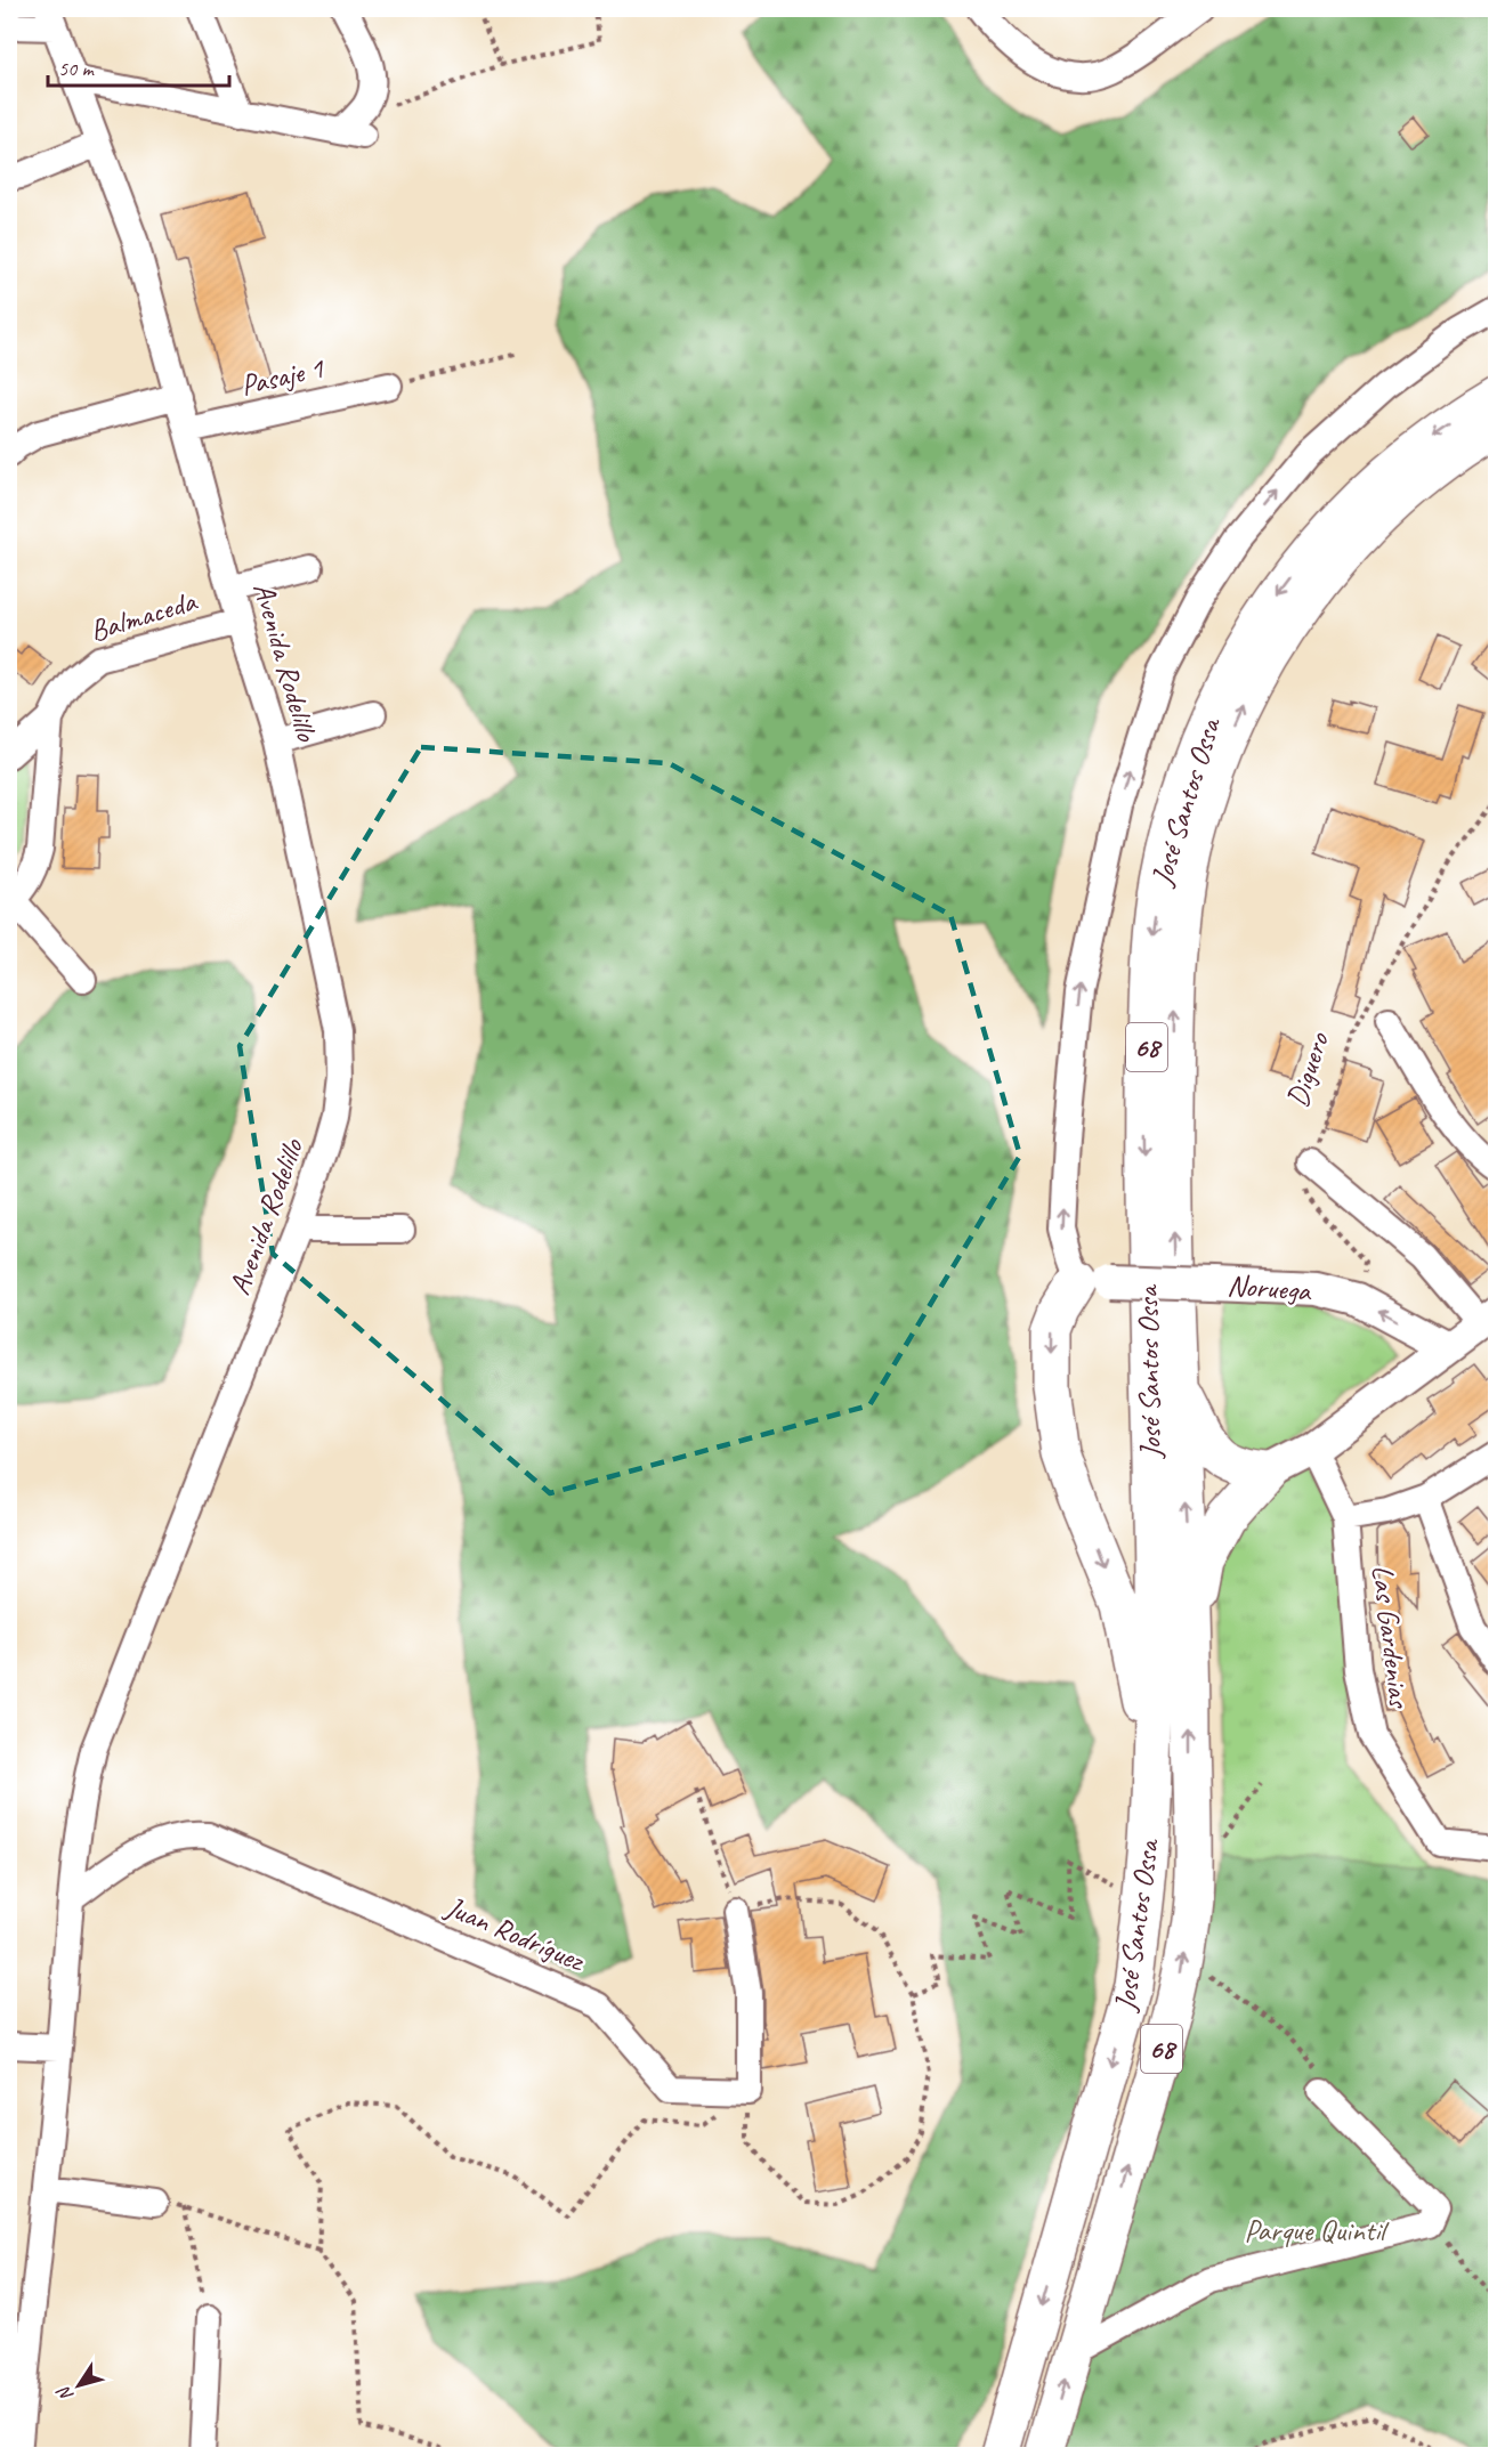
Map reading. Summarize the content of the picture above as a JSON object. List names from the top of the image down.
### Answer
{
  "streets": {
    "highway": ["José Santos Ossa", "68"],
    "main road": ["Noruega"],
    "street": [
      "Pasaje 1",
      "Balmaceda",
      "Avenida Rodelillo",
      "Las Gardenias",
      "Juan Rodríguez"
    ],
    "path": ["Diguero"]
  },
  "crossings": [
    ["Pasaje 1", "Avenida Rodelillo"],
    ["Balmaceda", "Avenida Rodelillo"],
    ["Avenida Rodelillo", "Juan Rodríguez"],
    ["Diguero", "Noruega"]
  ],
  "parks": ["Parque Quintil"],
  "scale_bar": "50 m",
  "north": "bottom left"
}
